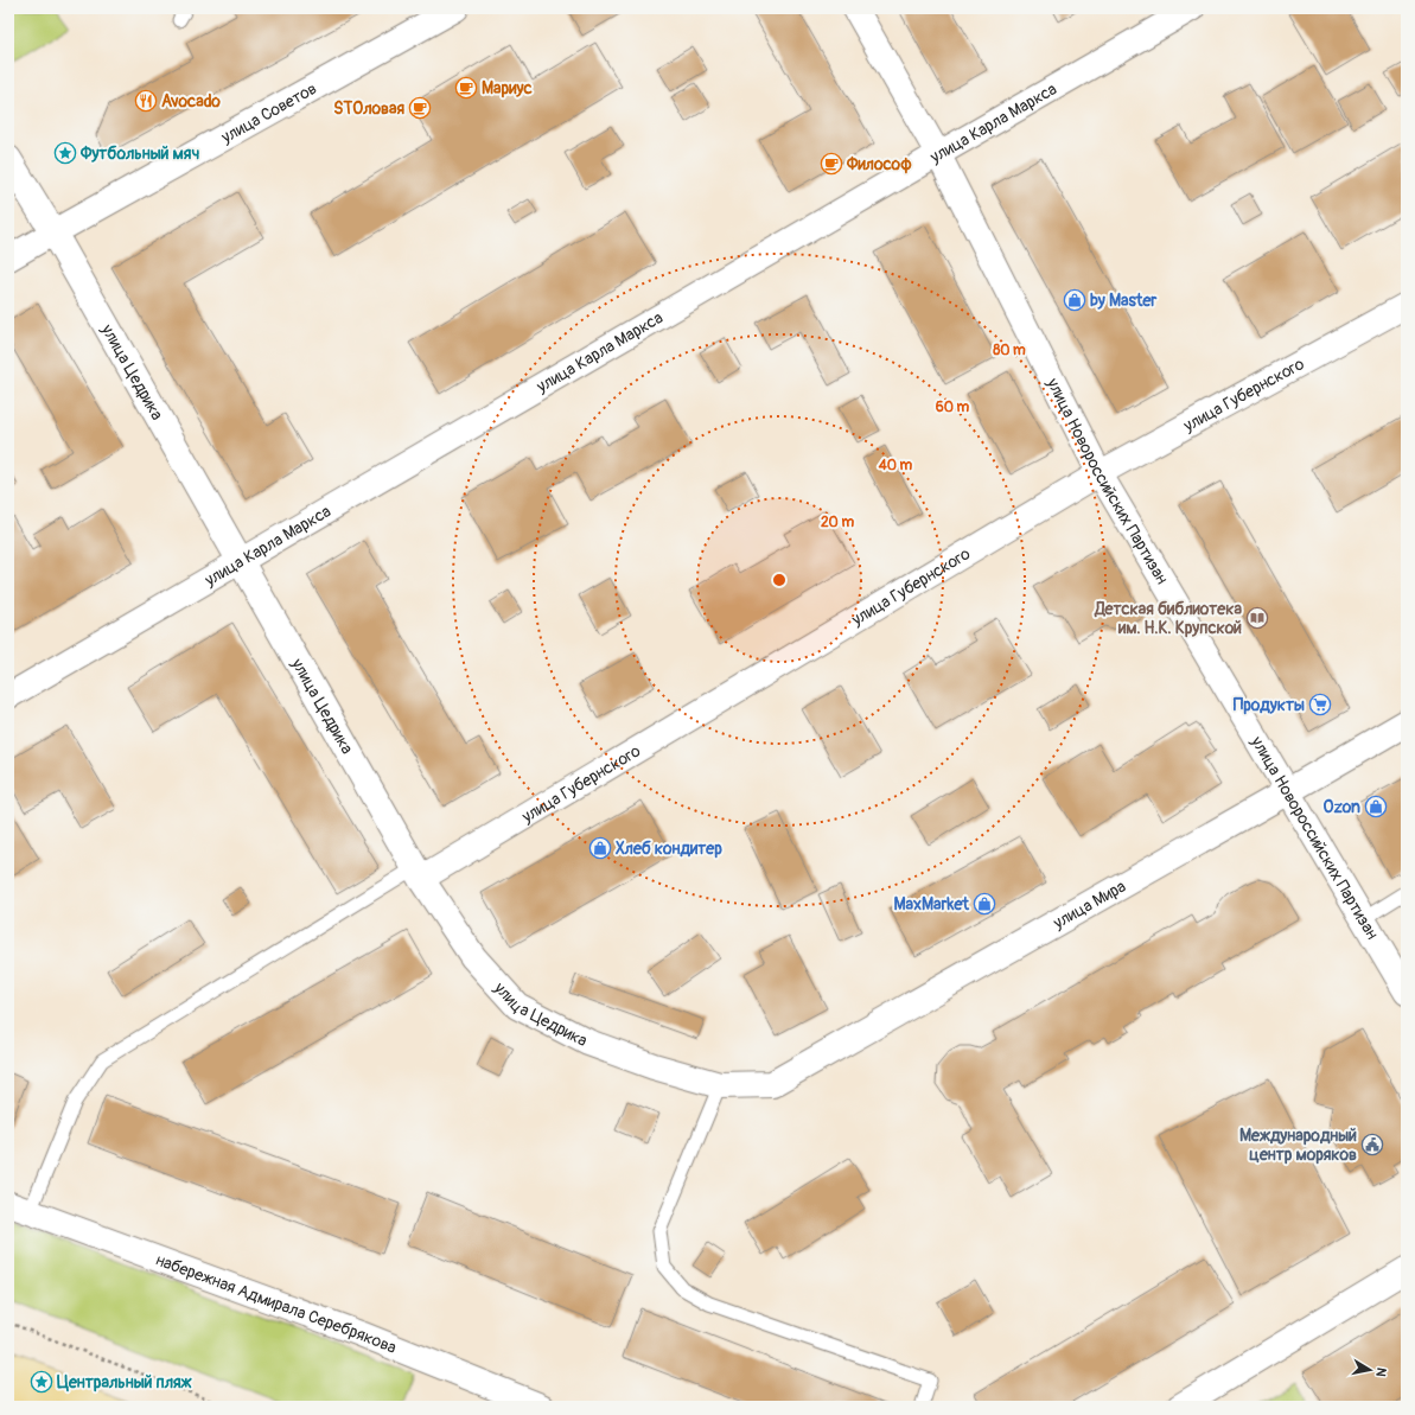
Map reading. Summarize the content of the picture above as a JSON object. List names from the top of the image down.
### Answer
{
  "streets": {
    "street": [
      "улица Советов",
      "улица Карла Маркса",
      "улица Цедрика",
      "улица Губернского",
      "улица Новороссийских Партизан",
      "улица Мира",
      "набережная Адмирала Серебрякова"
    ]
  },
  "crossings": [
    ["улица Советов", "улица Цедрика"],
    ["улица Карла Маркса", "улица Цедрика"],
    ["улица Карла Маркса", "улица Новороссийских Партизан"],
    ["улица Цедрика", "улица Губернского"],
    ["улица Цедрика", "улица Мира"],
    ["улица Губернского", "улица Новороссийских Партизан"],
    ["улица Новороссийских Партизан", "улица Мира"]
  ],
  "places": {
    "cafe": ["Мариус", "STOловая", "Философ"],
    "restaurant": ["Avocado"],
    "place": ["Футбольный мяч", "Центральный пляж"],
    "shop": [
      "by Master",
      "Ozon",
      "Хлеб кондитер",
      "MaxMarket"
    ],
    "library": ["Детская библиотека им. Н.К. Крупской"],
    "supermarket": ["Продукты"],
    "public building": ["Международный центр моряков"]
  },
  "north": "right",
  "rings": [
    "80 m",
    "60 m",
    "40 m",
    "20 m"
  ]
}
